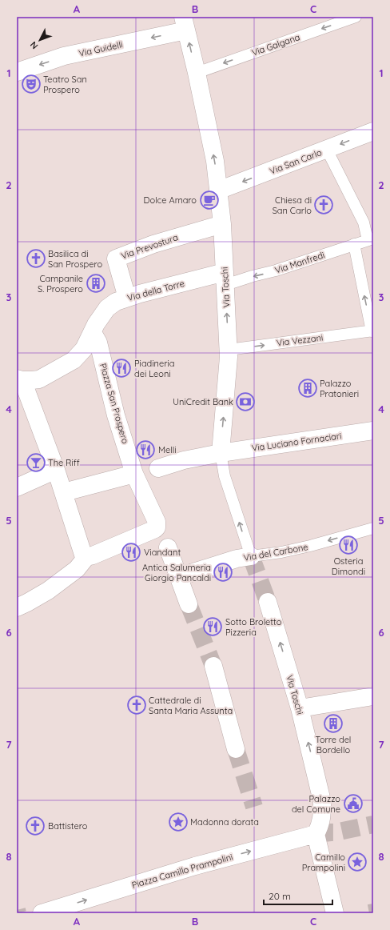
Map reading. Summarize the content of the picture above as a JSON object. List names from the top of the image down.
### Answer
{
  "streets": {
    "street": [
      "Via Guidelli",
      "Via San Carlo",
      "Via Prevostura",
      "Via Toschi",
      "Via della Torre",
      "Piazza San Prospero",
      "Via Luciano Fornaciari",
      "Via del Carbone",
      "Piazza Camillo Prampolini"
    ],
    "lane": ["Via Galgana", "Via Manfredi", "Via Vezzani"]
  },
  "crossings": [
    ["Via Galgana", "Via Toschi"],
    ["Via Guidelli", "Via Toschi"],
    ["Via San Carlo", "Via Toschi"],
    ["Via Prevostura", "Via Toschi"],
    ["Via Prevostura", "Via della Torre"],
    ["Via Manfredi", "Via Toschi"],
    ["Via Manfredi", "Via della Torre"],
    ["Via Manfredi", "Via Vezzani"],
    ["Via Toschi", "Via della Torre"],
    ["Via Toschi", "Via Vezzani"],
    ["Via Toschi", "Via Luciano Fornaciari"],
    ["Via Toschi", "Via del Carbone"],
    ["Via Toschi", "Piazza Camillo Prampolini"],
    ["Via della Torre", "Piazza San Prospero"]
  ],
  "one_way": [
    "Via Galgana",
    "Via Guidelli",
    "Via San Carlo",
    "Via Manfredi",
    "Via Toschi",
    "Via del Carbone",
    "Piazza Camillo Prampolini"
  ],
  "places": {
    "theatre": ["Teatro San Prospero"],
    "cafe": ["Dolce Amaro"],
    "church": [
      "Chiesa di San Carlo",
      "Basilica di San Prospero",
      "Cattedrale di Santa Maria Assunta",
      "Battistero"
    ],
    "building": ["Campanile S. Prospero", "Palazzo Pratonieri", "Torre del Bordello"],
    "restaurant": [
      "Piadineria dei Leoni",
      "Melli",
      "Osteria Dimondi",
      "Viandant",
      "Antica Salumeria Giorgio Pancaldi",
      "Sotto Broletto Pizzeria"
    ],
    "bank": ["UniCredit Bank"],
    "bar": ["The Riff"],
    "public building": ["Palazzo del Comune"],
    "place": ["Madonna dorata", "Camillo Prampolini"]
  },
  "scale_bar": "20 m",
  "north": "bottom left",
  "grid": {
    "columns": ["A", "B", "C"],
    "rows": [
      "1",
      "2",
      "3",
      "4",
      "5",
      "6",
      "7",
      "8"
    ]
  }
}
